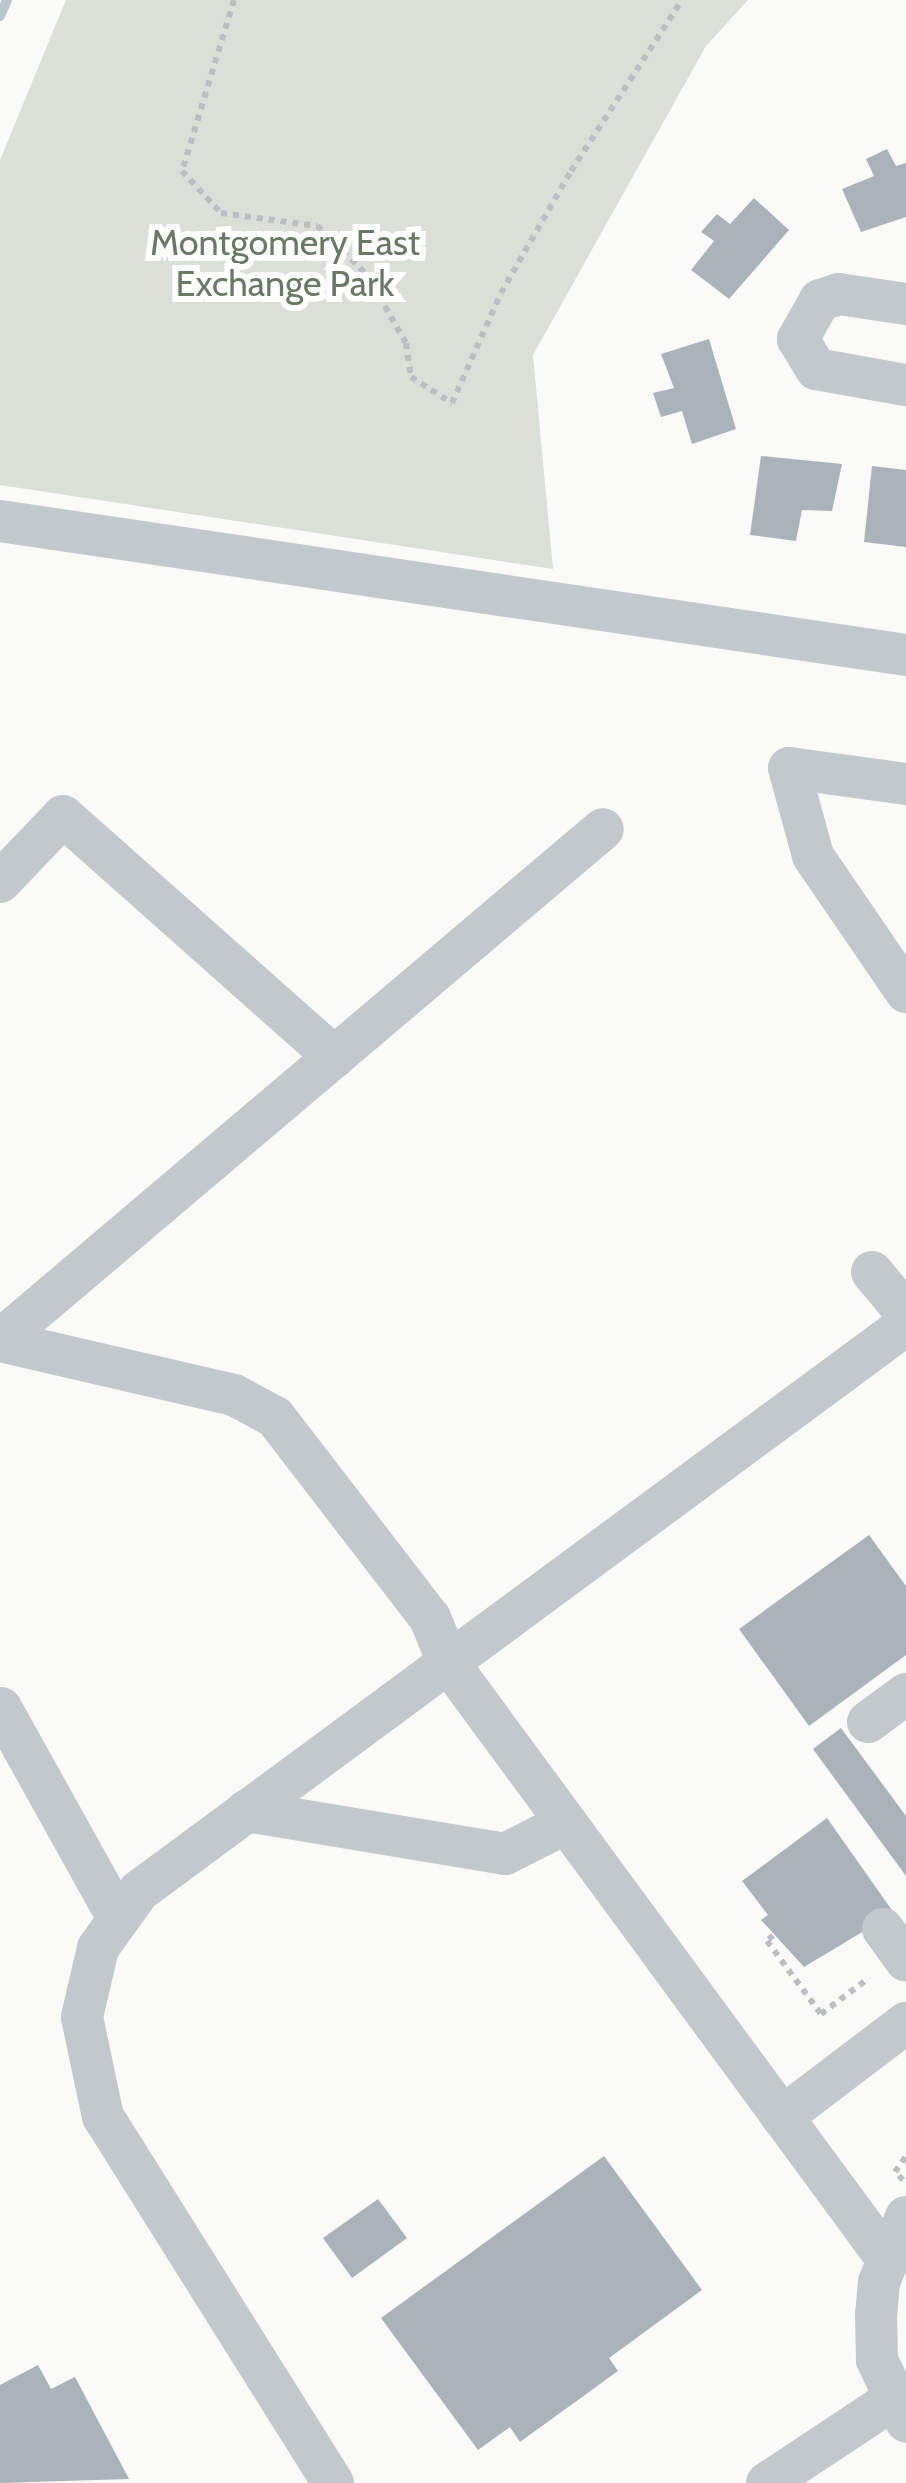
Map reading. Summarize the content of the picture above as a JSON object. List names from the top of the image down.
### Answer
{
  "parks": ["Montgomery East Exchange Park"]
}
